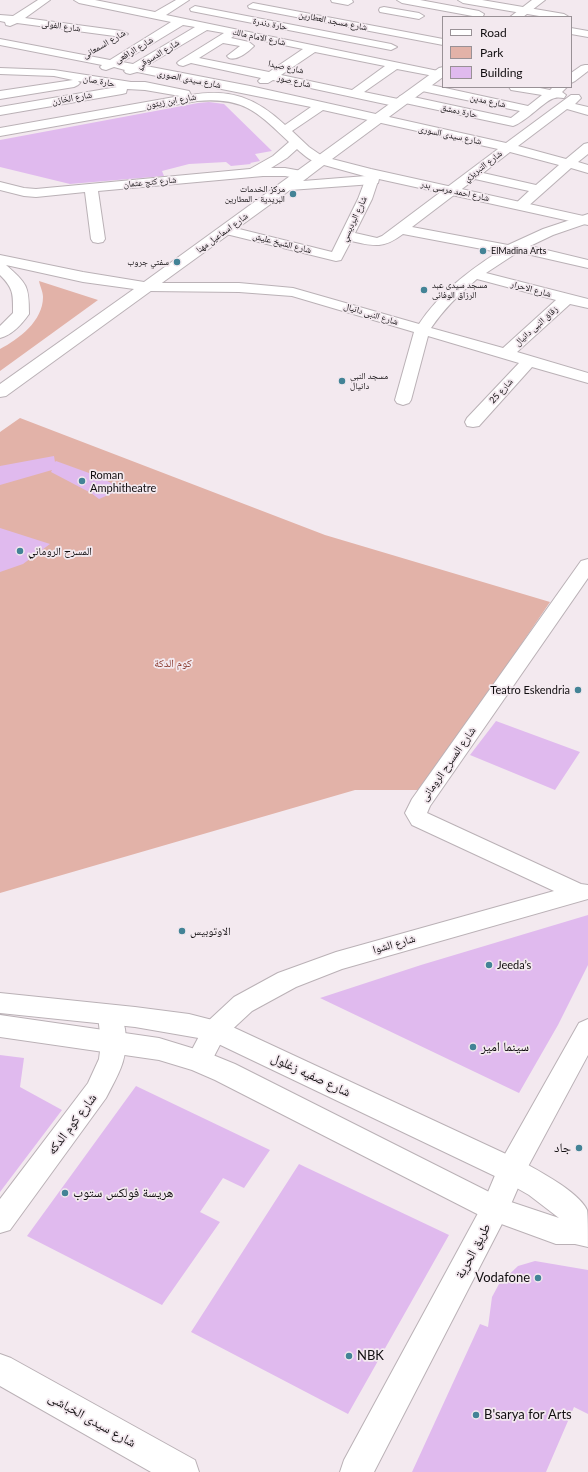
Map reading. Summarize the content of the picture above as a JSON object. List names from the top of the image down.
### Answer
{
  "streets": {
    "main road": [
      "شارع احمد مرسى بدر",
      "شارع اسماعيل مهنا",
      "شارع صفيه زغلول",
      "طريق الحرية",
      "شارع سيدى الخباشى"
    ],
    "street": [
      "شارع مسجد العطارين",
      "حارة دندرة",
      "شارع الفولى",
      "شارع الامام مالك",
      "شارع السمعانى",
      "شارع الرافعى",
      "شارع الدسوقي",
      "شارع صيدا",
      "شارع سيدى الصورى",
      "حارة صان",
      "شارع صور",
      "شارع الخازن",
      "شارع ابن زيتون",
      "شارع مدين",
      "حارة دمشق",
      "شارع سيدى السورى",
      "شارع التبريزي",
      "شارع كنج عثمان",
      "شارع البرديسي",
      "شارع الشيخ عليش",
      "شارع الاحرار",
      "شارع النبى دانيال",
      "زقاق النبى دانيال",
      "شارع 25",
      "شارع المسرح الرومانى",
      "شارع الشوا",
      "شارع كوم الدكه"
    ]
  },
  "crossings": [
    ["حارة دندرة", "شارع السمعانى"],
    ["شارع الفولى", "شارع السمعانى"],
    ["شارع الامام مالك", "شارع السمعانى"],
    ["شارع الامام مالك", "شارع الرافعى"],
    ["شارع الامام مالك", "شارع الدسوقي"],
    ["شارع الامام مالك", "شارع اسماعيل مهنا"],
    ["شارع السمعانى", "شارع سيدى الصورى"],
    ["شارع السمعانى", "حارة صان"],
    ["شارع الرافعى", "شارع سيدى الصورى"],
    ["شارع الرافعى", "حارة صان"],
    ["شارع الدسوقي", "شارع سيدى الصورى"],
    ["شارع الدسوقي", "حارة صان"],
    ["شارع سيدى الصورى", "شارع سيدى السورى"],
    ["شارع سيدى الصورى", "شارع اسماعيل مهنا"],
    ["حارة صان", "شارع الخازن"],
    ["حارة صان", "شارع ابن زيتون"],
    ["شارع صور", "حارة دمشق"],
    ["شارع صور", "شارع اسماعيل مهنا"],
    ["شارع ابن زيتون", "شارع احمد مرسى بدر"],
    ["شارع ابن زيتون", "شارع اسماعيل مهنا"],
    ["شارع مدين", "حارة دمشق"],
    ["شارع مدين", "شارع اسماعيل مهنا"],
    ["حارة دمشق", "شارع اسماعيل مهنا"],
    ["شارع سيدى السورى", "شارع التبريزي"],
    ["شارع سيدى السورى", "شارع اسماعيل مهنا"],
    ["شارع التبريزي", "شارع احمد مرسى بدر"],
    ["شارع التبريزي", "شارع البرديسي"],
    ["شارع كنج عثمان", "شارع اسماعيل مهنا"],
    ["شارع احمد مرسى بدر", "شارع اسماعيل مهنا"],
    ["شارع البرديسي", "شارع الشيخ عليش"],
    ["شارع اسماعيل مهنا", "شارع الشيخ عليش"],
    ["شارع اسماعيل مهنا", "شارع النبى دانيال"],
    ["شارع الاحرار", "زقاق النبى دانيال"],
    ["شارع النبى دانيال", "زقاق النبى دانيال"],
    ["شارع النبى دانيال", "شارع 25"],
    ["شارع المسرح الرومانى", "شارع الشوا"],
    ["شارع الشوا", "شارع صفيه زغلول"],
    ["شارع صفيه زغلول", "شارع كوم الدكه"],
    ["شارع صفيه زغلول", "طريق الحرية"]
  ],
  "parks": ["كوم الدكة"],
  "places": [
    "مركز الخدمات البريدية - العطارين",
    "ElMadina Arts",
    "سفتي جروب",
    "مسجد سيدى عبد الرزاق الوفائى",
    "مسجد النبي دانيال",
    "Roman Amphitheatre",
    "المسرح الروماني",
    "Teatro Eskendria",
    "الاوتوبيس",
    "Jeeda’s",
    "سينما امير",
    "جاد",
    "هريسة فولكس ستوب",
    "Vodafone",
    "NBK",
    "B'sarya for Arts"
  ],
  "legend": ["Road", "Park", "Building"]
}
